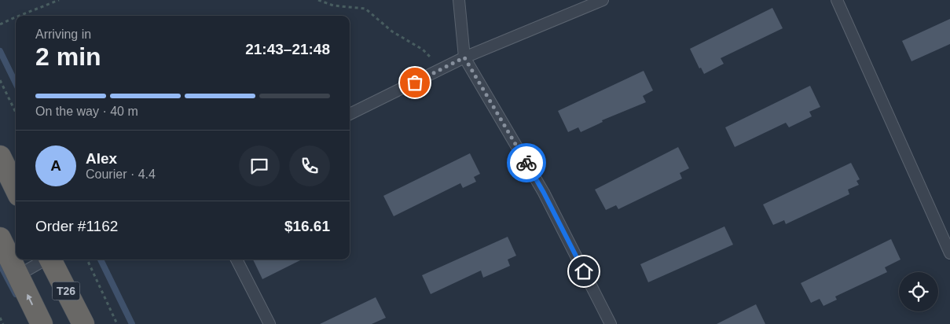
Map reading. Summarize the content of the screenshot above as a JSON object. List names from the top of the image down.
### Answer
{
  "streets": {
    "highway": ["T26"]
  },
  "page": {
    "heading": ["2 min", "Arriving in", "21:43–21:48"],
    "panel": [
      "Alex",
      "Courier · 4.4",
      "Order #1162",
      "$16.61"
    ],
    "bar": "On the way · 40 m",
    "round": "A"
  }
}
